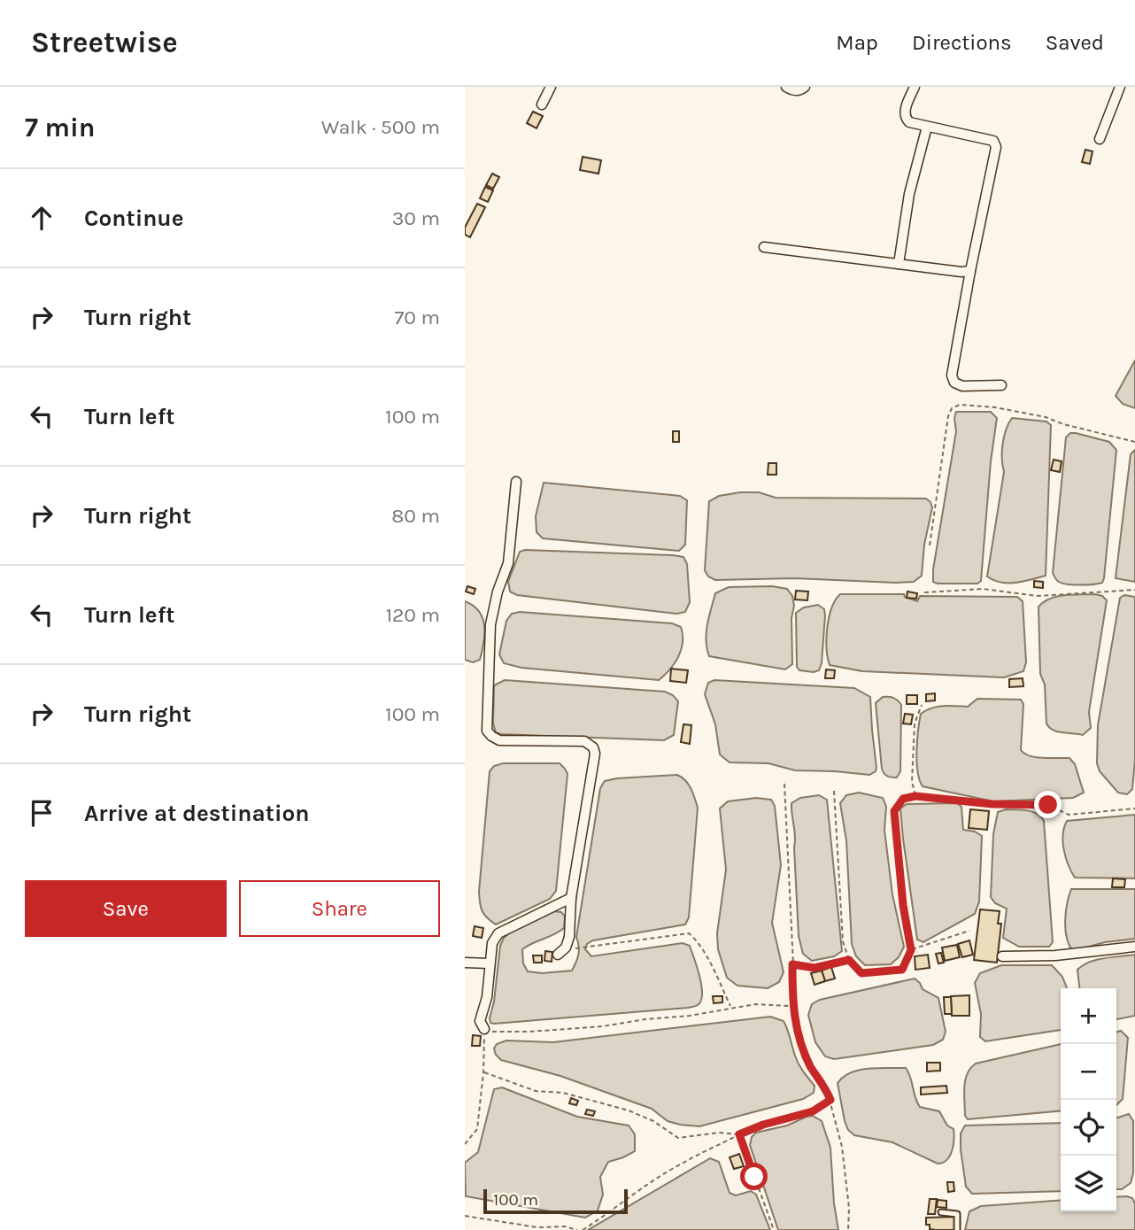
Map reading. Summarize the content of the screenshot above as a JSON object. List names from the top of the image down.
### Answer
{
  "scale_bar": "100 m",
  "page": {
    "header": "Streetwise",
    "nav": ["Map", "Directions", "Saved"],
    "heading": ["7 min", "Walk · 500 m"],
    "list": [
      ["Continue", "30 m"],
      ["Turn right", "70 m"],
      ["Turn left", "100 m"],
      ["Turn right", "80 m"],
      ["Turn left", "120 m"],
      ["Turn right", "100 m"],
      "Arrive at destination"
    ],
    "buttons": ["Save", "Share"],
    "map_buttons": ["+", "−"],
    "scale": "100 m"
  }
}
